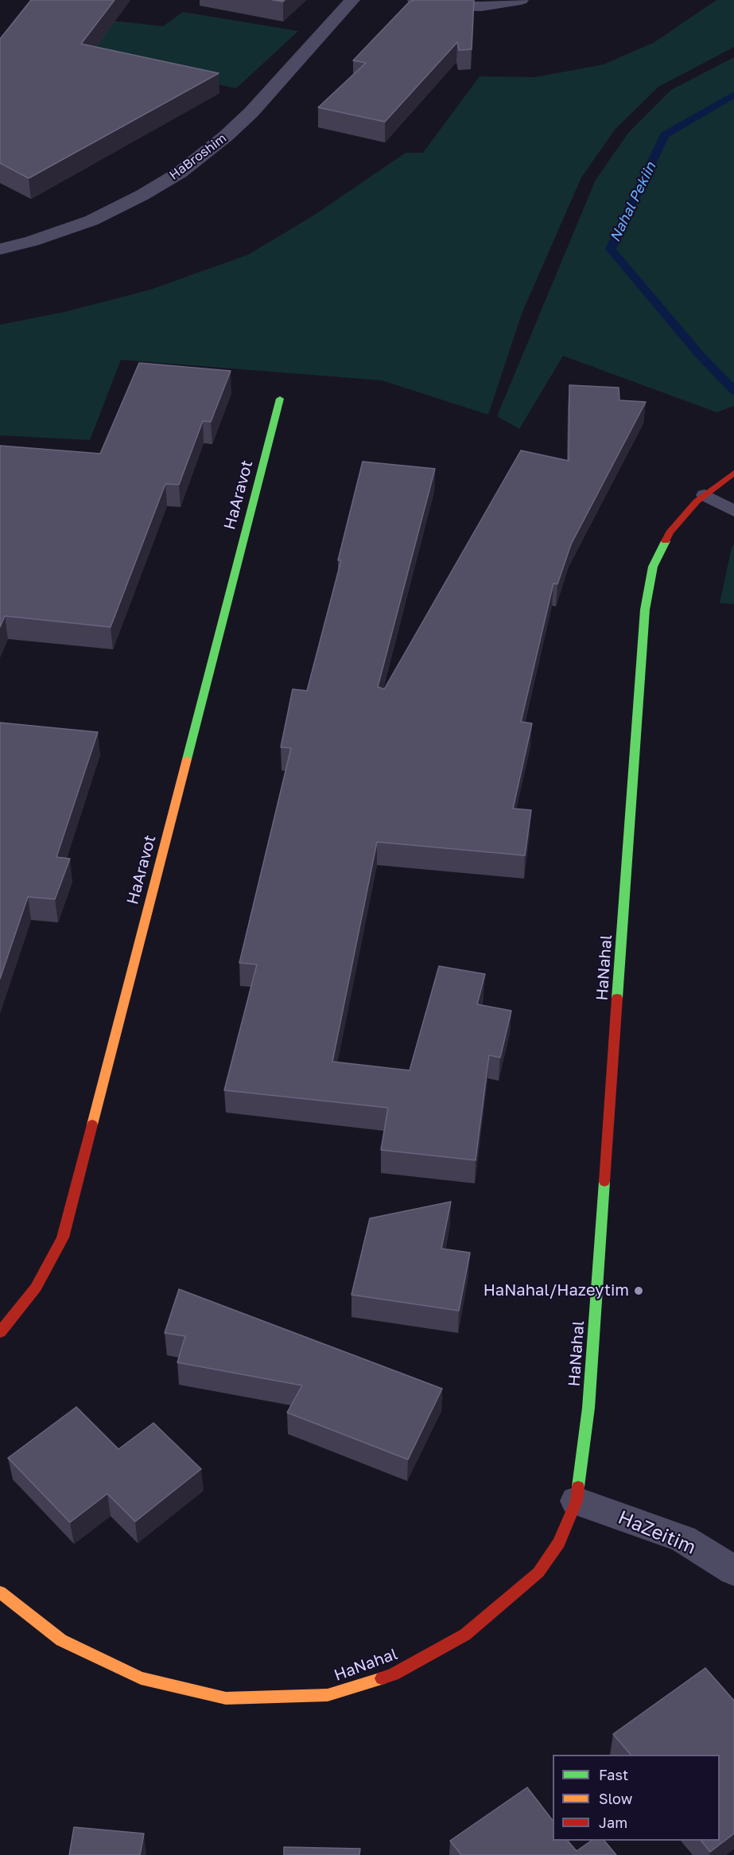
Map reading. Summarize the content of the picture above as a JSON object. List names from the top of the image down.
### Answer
{
  "streets": {
    "street": [
      "HaBroshim",
      "HaAravot",
      "HaNahal",
      "HaZeitim"
    ]
  },
  "crossings": [
    ["HaNahal", "HaZeitim"]
  ],
  "water": ["Nahal Pekiin"],
  "places": ["HaNahal/Hazeytim"],
  "legend": ["Fast", "Slow", "Jam"]
}
